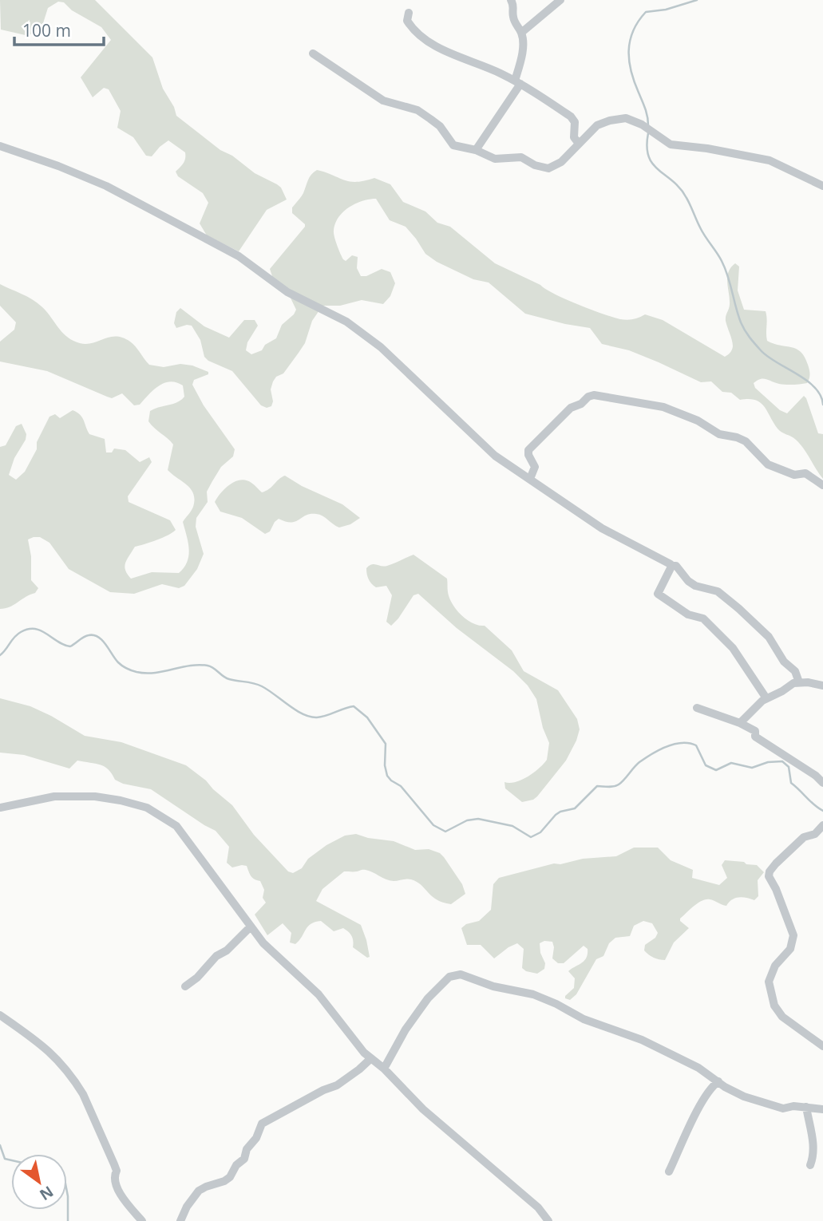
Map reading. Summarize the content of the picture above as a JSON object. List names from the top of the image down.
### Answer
{
  "scale_bar": "100 m",
  "north": "bottom right"
}
